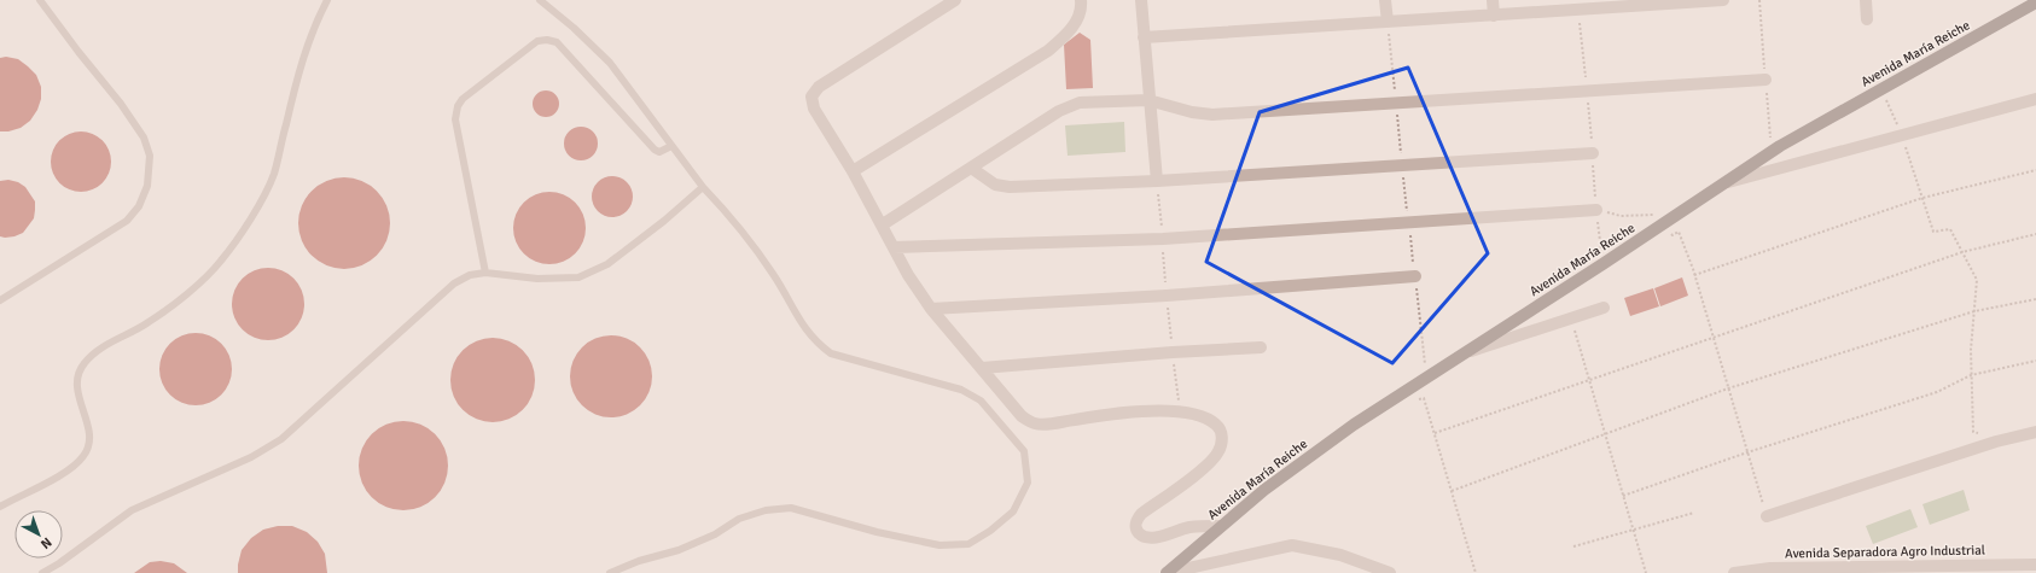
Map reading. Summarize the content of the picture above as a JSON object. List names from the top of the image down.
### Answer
{
  "streets": {
    "main road": ["Avenida María Reiche"],
    "street": ["Avenida Separadora Agro Industrial"]
  },
  "north": "bottom right"
}
